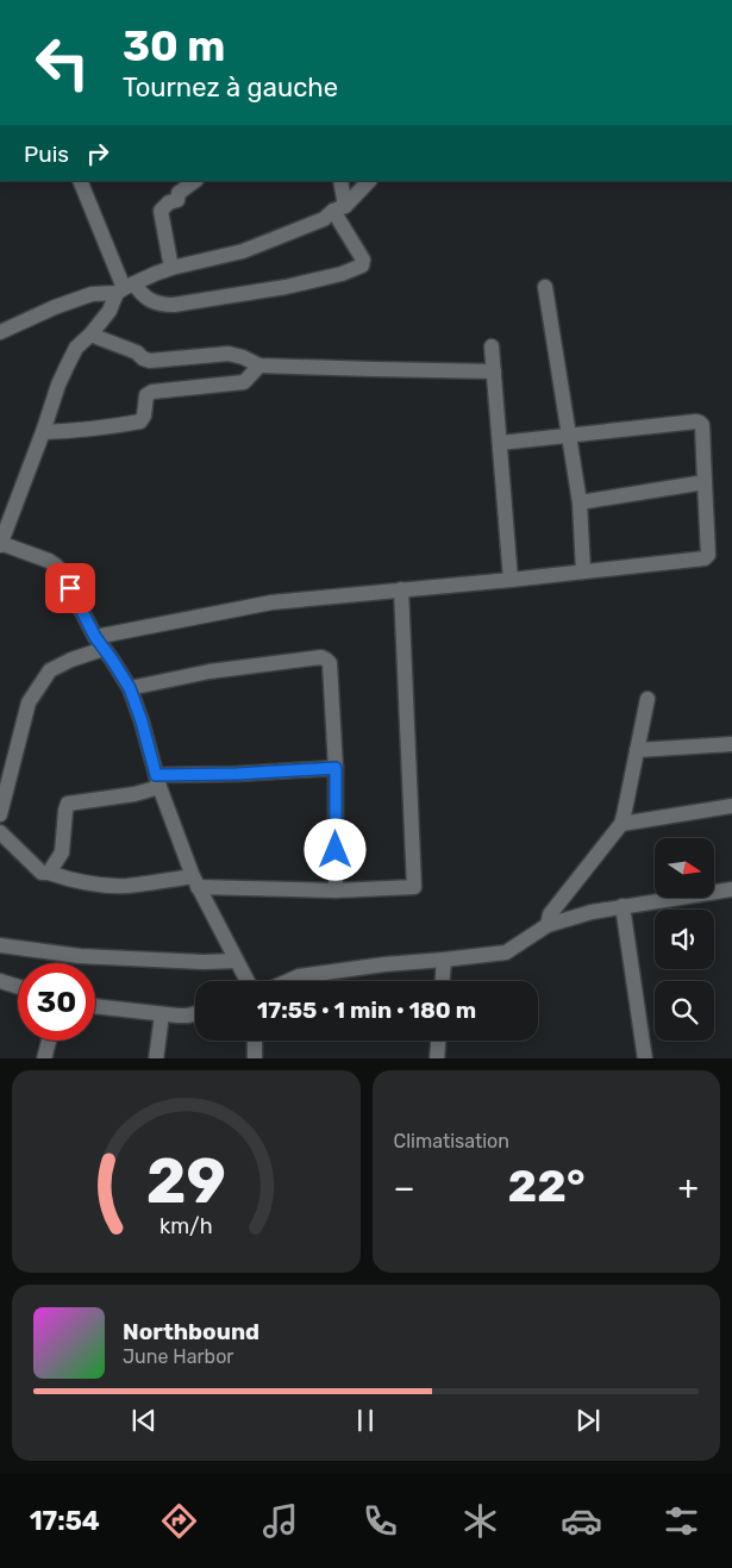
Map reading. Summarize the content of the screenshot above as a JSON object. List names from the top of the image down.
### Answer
{
  "north": "right",
  "page": {
    "turn": ["30 m", "Tournez à gauche"],
    "then": "Puis",
    "limit": "30",
    "trip": "17:55 · 1 min · 180 m",
    "tile": "Climatisation",
    "heat": ["−", "22°", "+"],
    "song": ["Northbound", "June Harbor"],
    "tabs": "17:54",
    "gauge": ["29", "km/h"]
  }
}
